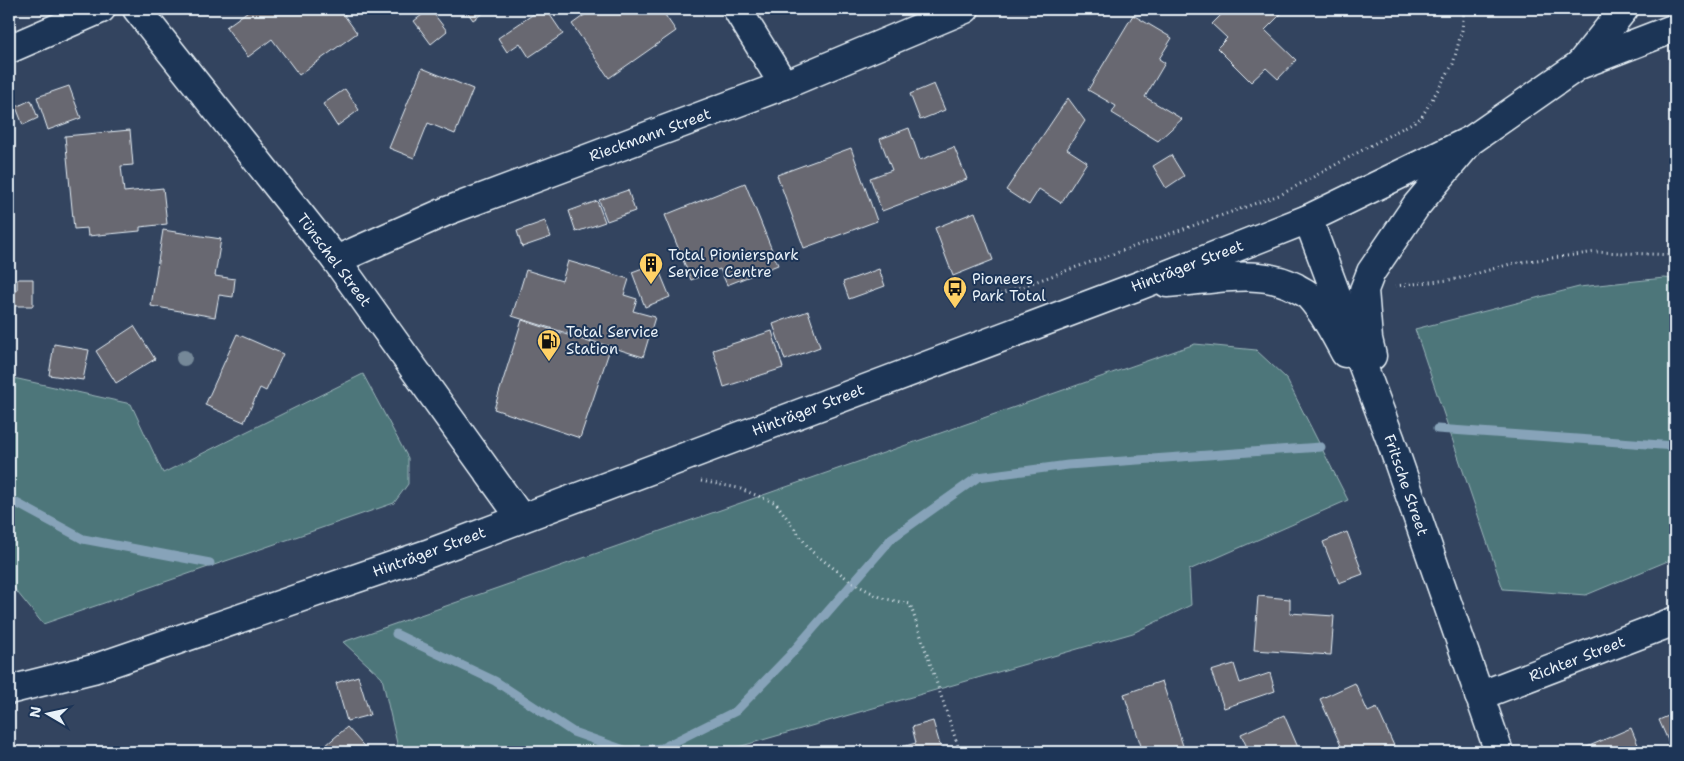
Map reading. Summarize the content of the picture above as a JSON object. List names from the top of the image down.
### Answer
{
  "streets": {
    "street": [
      "Rieckmann Street",
      "Tünschel Street",
      "Hinträger Street",
      "Fritsche Street",
      "Richter Street"
    ]
  },
  "crossings": [
    ["Rieckmann Street", "Tünschel Street"],
    ["Tünschel Street", "Hinträger Street"],
    ["Hinträger Street", "Fritsche Street"],
    ["Fritsche Street", "Richter Street"]
  ],
  "places": {
    "building": ["Total Pionierspark Service Centre"],
    "bus stop": ["Pioneers Park Total"],
    "fuel station": ["Total Service Station"]
  },
  "north": "left"
}
